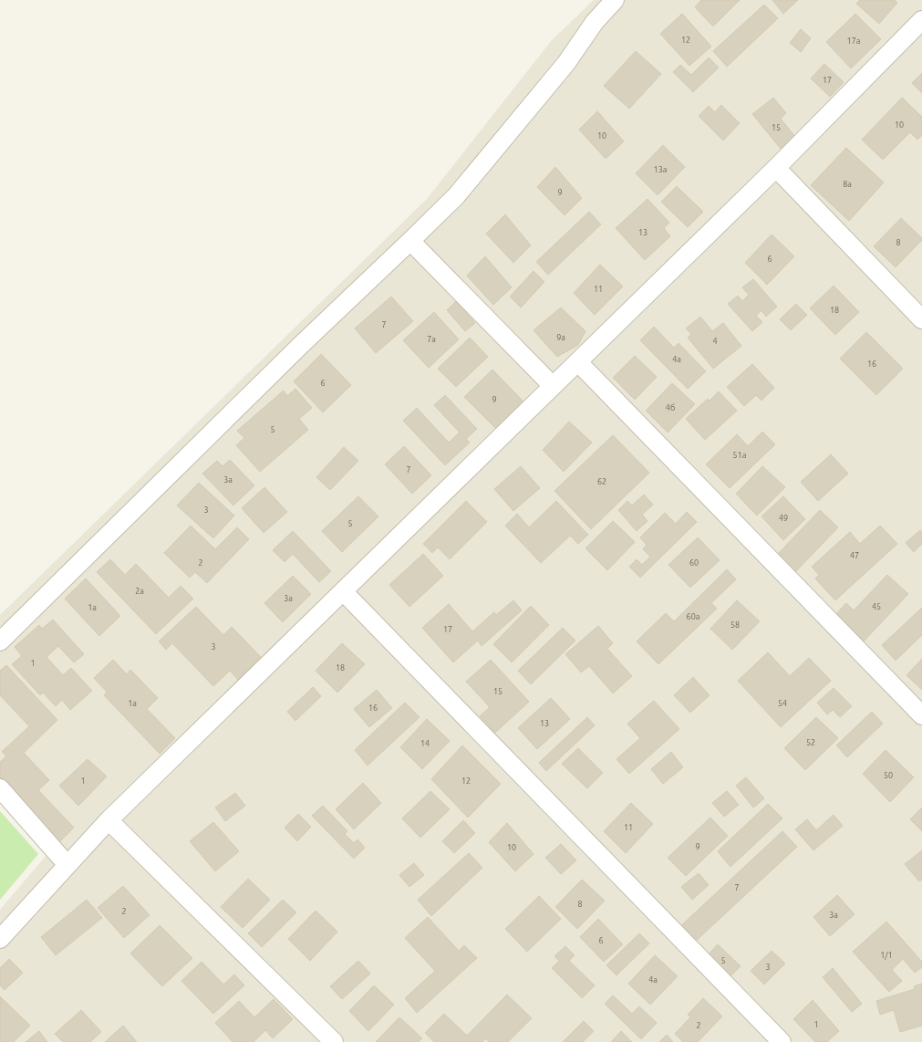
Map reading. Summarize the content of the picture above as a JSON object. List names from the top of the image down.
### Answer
{
  "house_numbers": [
    "12",
    "17а",
    "17",
    "10",
    "15",
    "10",
    "13а",
    "8а",
    "9",
    "13",
    "8",
    "6",
    "11",
    "18",
    "7",
    "9а",
    "7а",
    "4",
    "4а",
    "16",
    "6",
    "9",
    "4б",
    "5",
    "51а",
    "7",
    "3а",
    "62",
    "3",
    "49",
    "5",
    "47",
    "2",
    "60",
    "2а",
    "3а",
    "45",
    "1а",
    "60а",
    "58",
    "17",
    "3",
    "1",
    "18",
    "15",
    "1а",
    "54",
    "16",
    "13",
    "52",
    "14",
    "50",
    "1",
    "12",
    "11",
    "9",
    "10",
    "7",
    "8",
    "2",
    "3а",
    "6",
    "1/1",
    "5",
    "3",
    "4а",
    "1",
    "2"
  ]
}
